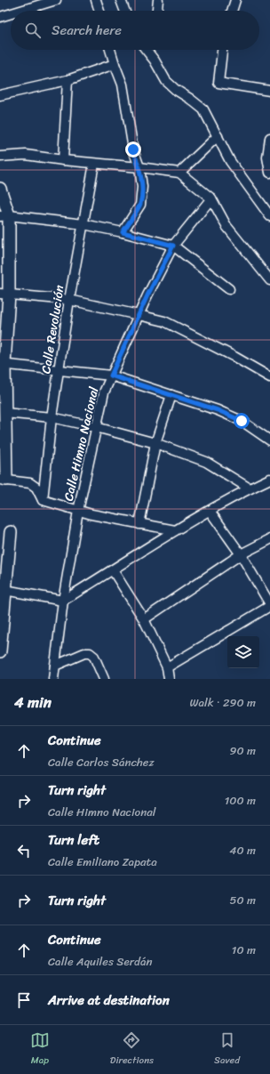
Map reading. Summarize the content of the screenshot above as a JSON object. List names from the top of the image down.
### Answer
{
  "streets": {
    "street": ["Calle Revolución", "Calle Himno Nacional"]
  },
  "page": {
    "search": "Search here",
    "heading": ["4 min", "Walk · 290 m"],
    "list": [
      ["Continue", "Calle Carlos Sánchez", "90 m"],
      ["Turn right", "Calle Himno Nacional", "100 m"],
      ["Turn left", "Calle Emiliano Zapata", "40 m"],
      ["Turn right", "50 m"],
      ["Continue", "Calle Aquiles Serdán", "10 m"],
      "Arrive at destination"
    ],
    "nav": ["Map", "Directions", "Saved"]
  }
}
